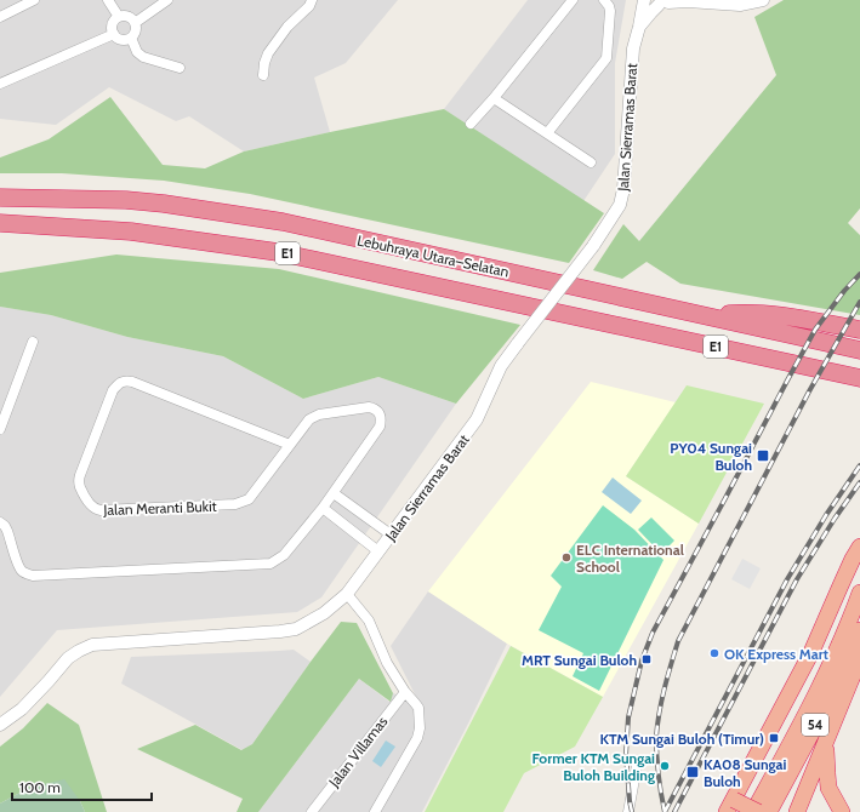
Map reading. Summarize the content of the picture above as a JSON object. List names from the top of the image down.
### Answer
{
  "streets": {
    "highway": ["E1", "Lebuhraya Utara–Selatan", "54"],
    "street": ["Jalan Sierramas Barat", "Jalan Meranti Bukit", "Jalan Villamas"]
  },
  "places": {
    "transit": [
      "PY04 Sungai Buloh",
      "MRT Sungai Buloh",
      "KTM Sungai Buloh (Timur)",
      "KA08 Sungai Buloh"
    ],
    "other": ["ELC International School", "OK Express Mart", "Former KTM Sungai Buloh Building"]
  },
  "scale_bar": "100 m"
}
